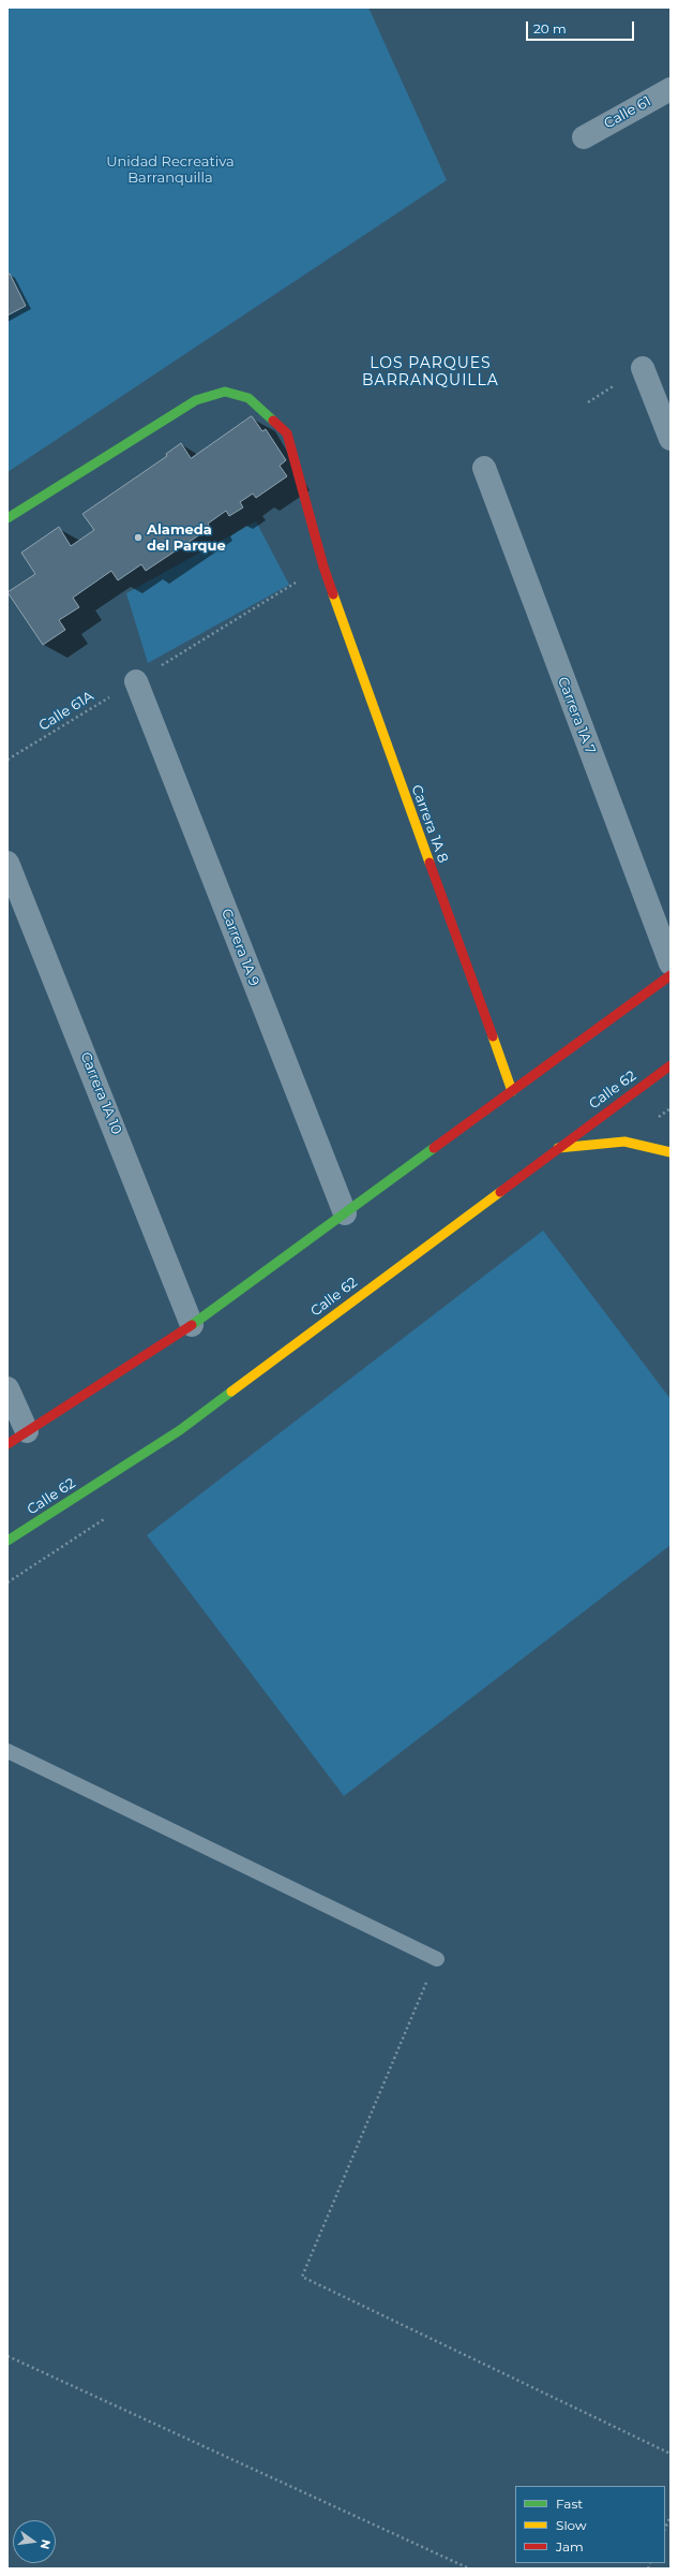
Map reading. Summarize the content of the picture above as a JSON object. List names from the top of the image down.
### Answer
{
  "streets": {
    "street": [
      "Calle 61",
      "Carrera 1A 7",
      "Carrera 1A 8",
      "Carrera 1A 9",
      "Calle 62",
      "Carrera 1A 10"
    ],
    "path": ["Calle 61A"]
  },
  "crossings": [
    ["Calle 61A", "Carrera 1A 8"],
    ["Calle 61A", "Carrera 1A 9"]
  ],
  "districts": ["LOS PARQUES BARRANQUILLA"],
  "parks": ["Unidad Recreativa Barranquilla"],
  "places": ["Alameda del Parque"],
  "legend": ["Fast", "Slow", "Jam"],
  "scale_bar": "20 m",
  "north": "right"
}
